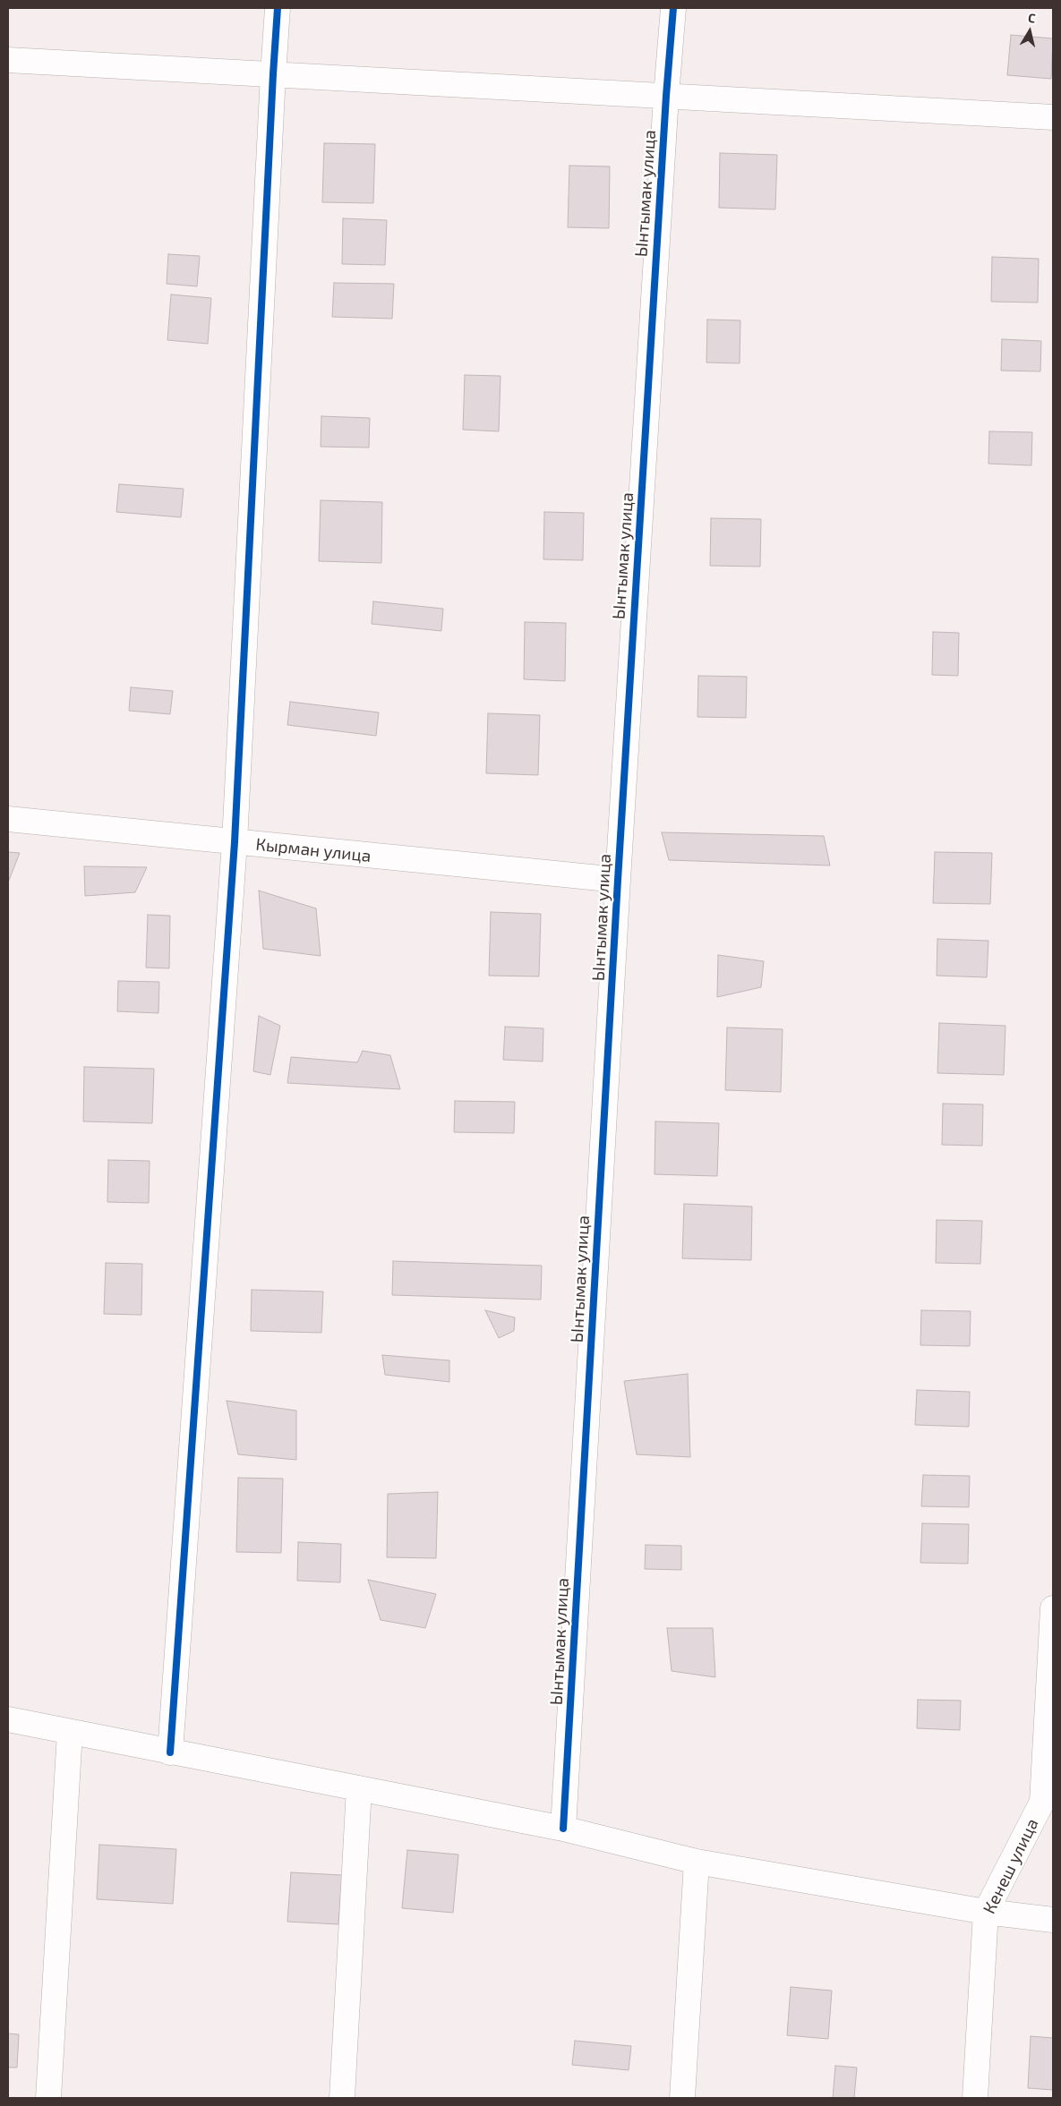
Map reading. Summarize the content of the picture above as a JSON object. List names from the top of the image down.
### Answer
{
  "streets": {
    "street": ["Ынтымак улица", "Кырман улица", "Кенеш улица"]
  },
  "crossings": [
    ["Ынтымак улица", "Кырман улица"]
  ],
  "north": "top"
}
